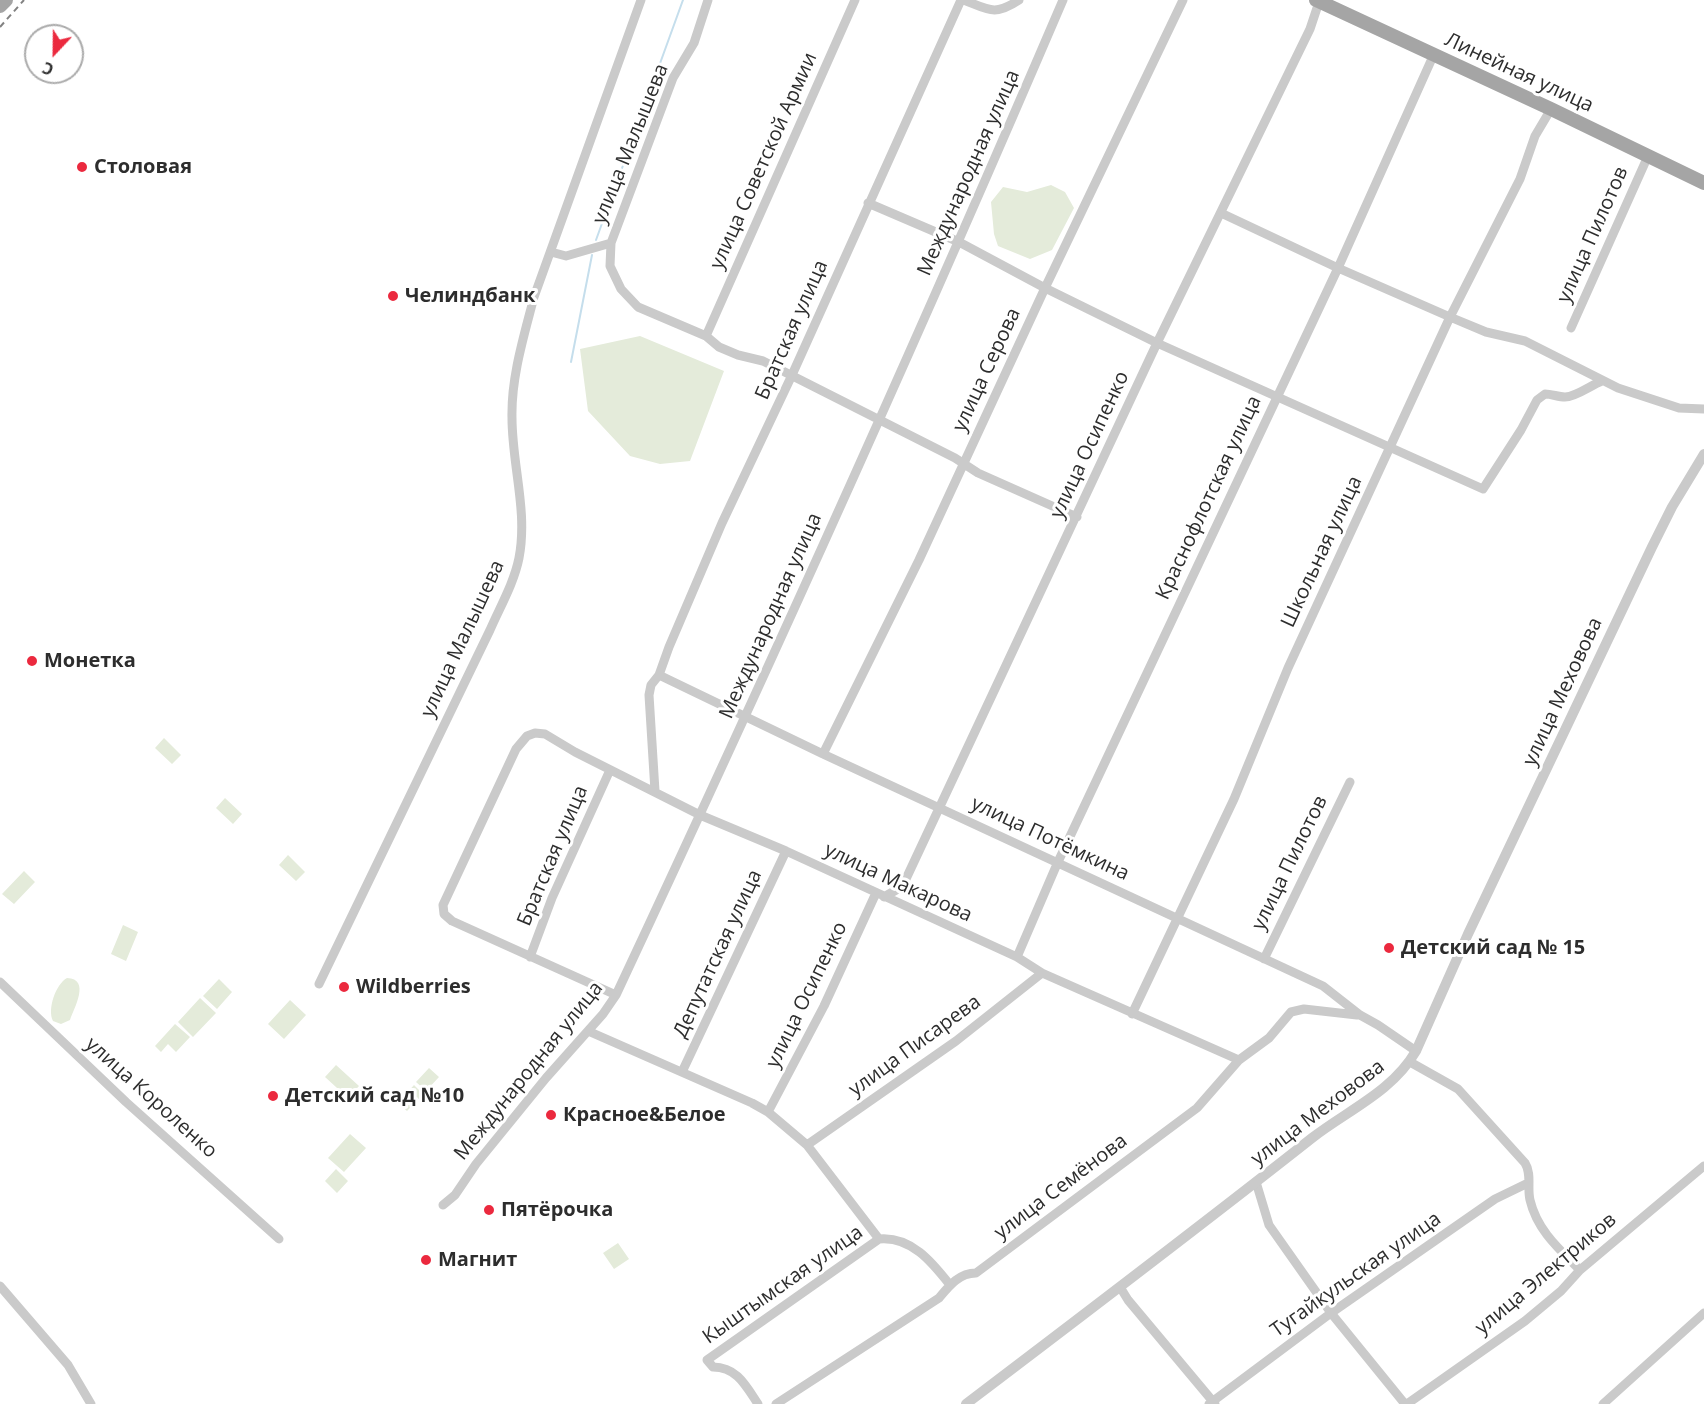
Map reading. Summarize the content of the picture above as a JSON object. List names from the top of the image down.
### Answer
{
  "streets": {
    "main road": ["Линейная улица"],
    "street": [
      "улица Малышева",
      "улица Советской Армии",
      "Международная улица",
      "улица Пилотов",
      "Братская улица",
      "улица Серова",
      "улица Осипенко",
      "Краснофлотская улица",
      "Школьная улица",
      "улица Меховова",
      "улица Потёмкина",
      "улица Макарова",
      "Депутатская улица",
      "улица Писарева",
      "улица Короленко",
      "улица Семёнова",
      "улица Электриков",
      "Тугайкульская улица",
      "Кыштымская улица"
    ]
  },
  "crossings": [
    ["Линейная улица", "улица Пилотов"],
    ["Линейная улица", "улица Осипенко"],
    ["Линейная улица", "Краснофлотская улица"],
    ["Линейная улица", "Школьная улица"],
    ["Международная улица", "улица Потёмкина"],
    ["Международная улица", "улица Макарова"],
    ["улица Пилотов", "улица Потёмкина"],
    ["Братская улица", "улица Потёмкина"],
    ["Братская улица", "улица Макарова"],
    ["улица Серова", "улица Потёмкина"],
    ["улица Осипенко", "улица Потёмкина"],
    ["улица Осипенко", "улица Макарова"],
    ["Краснофлотская улица", "улица Потёмкина"],
    ["Краснофлотская улица", "улица Макарова"],
    ["Школьная улица", "улица Потёмкина"],
    ["Школьная улица", "улица Макарова"],
    ["улица Меховова", "улица Потёмкина"],
    ["улица Потёмкина", "улица Семёнова"],
    ["улица Макарова", "Депутатская улица"],
    ["улица Макарова", "улица Писарева"],
    ["улица Макарова", "улица Семёнова"]
  ],
  "places": [
    "Столовая",
    "Челиндбанк",
    "Монетка",
    "Детский сад № 15",
    "Wildberries",
    "Детский сад №10",
    "Красное&Белое",
    "Пятёрочка",
    "Магнит"
  ],
  "north": "bottom"
}
